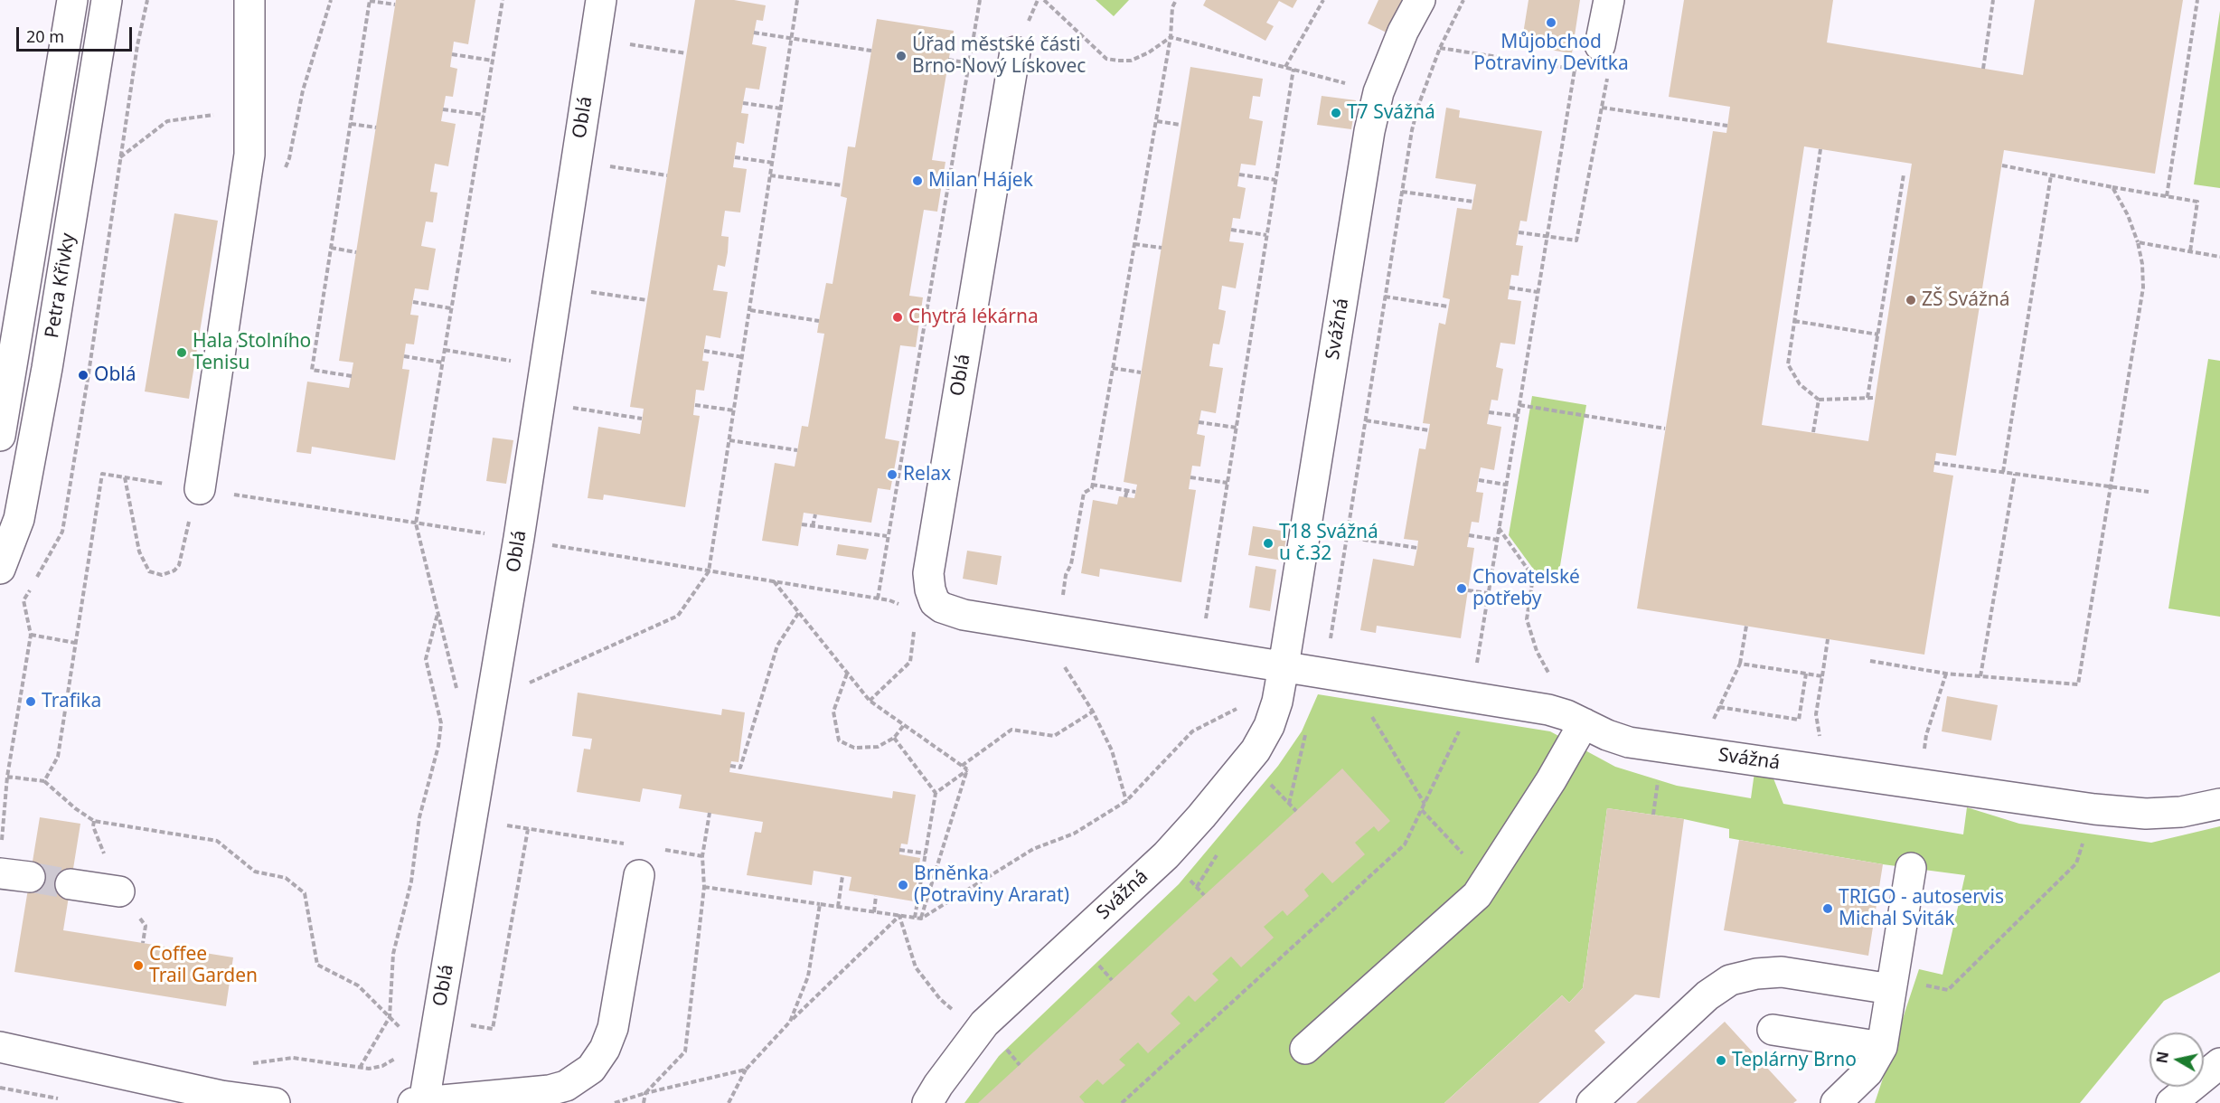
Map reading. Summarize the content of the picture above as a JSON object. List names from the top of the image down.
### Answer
{
  "streets": {
    "street": ["Oblá", "Petra Křivky", "Svážná"]
  },
  "crossings": [
    ["Oblá", "Svážná"]
  ],
  "places": [
    "Můjobchod Potraviny Devítka",
    "Úřad městské části Brno-Nový Lískovec",
    "T7 Svážná",
    "Milan Hájek",
    "ZŠ Svážná",
    "Chytrá lékárna",
    "Hala Stolního Tenisu",
    "Oblá",
    "Relax",
    "T18 Svážná u č.32",
    "Chovatelské potřeby",
    "Trafika",
    "Brněnka (Potraviny Ararat)",
    "TRIGO - autoservis Michal Sviták",
    "Coffee Trail Garden",
    "Teplárny Brno"
  ],
  "scale_bar": "20 m",
  "north": "left"
}
